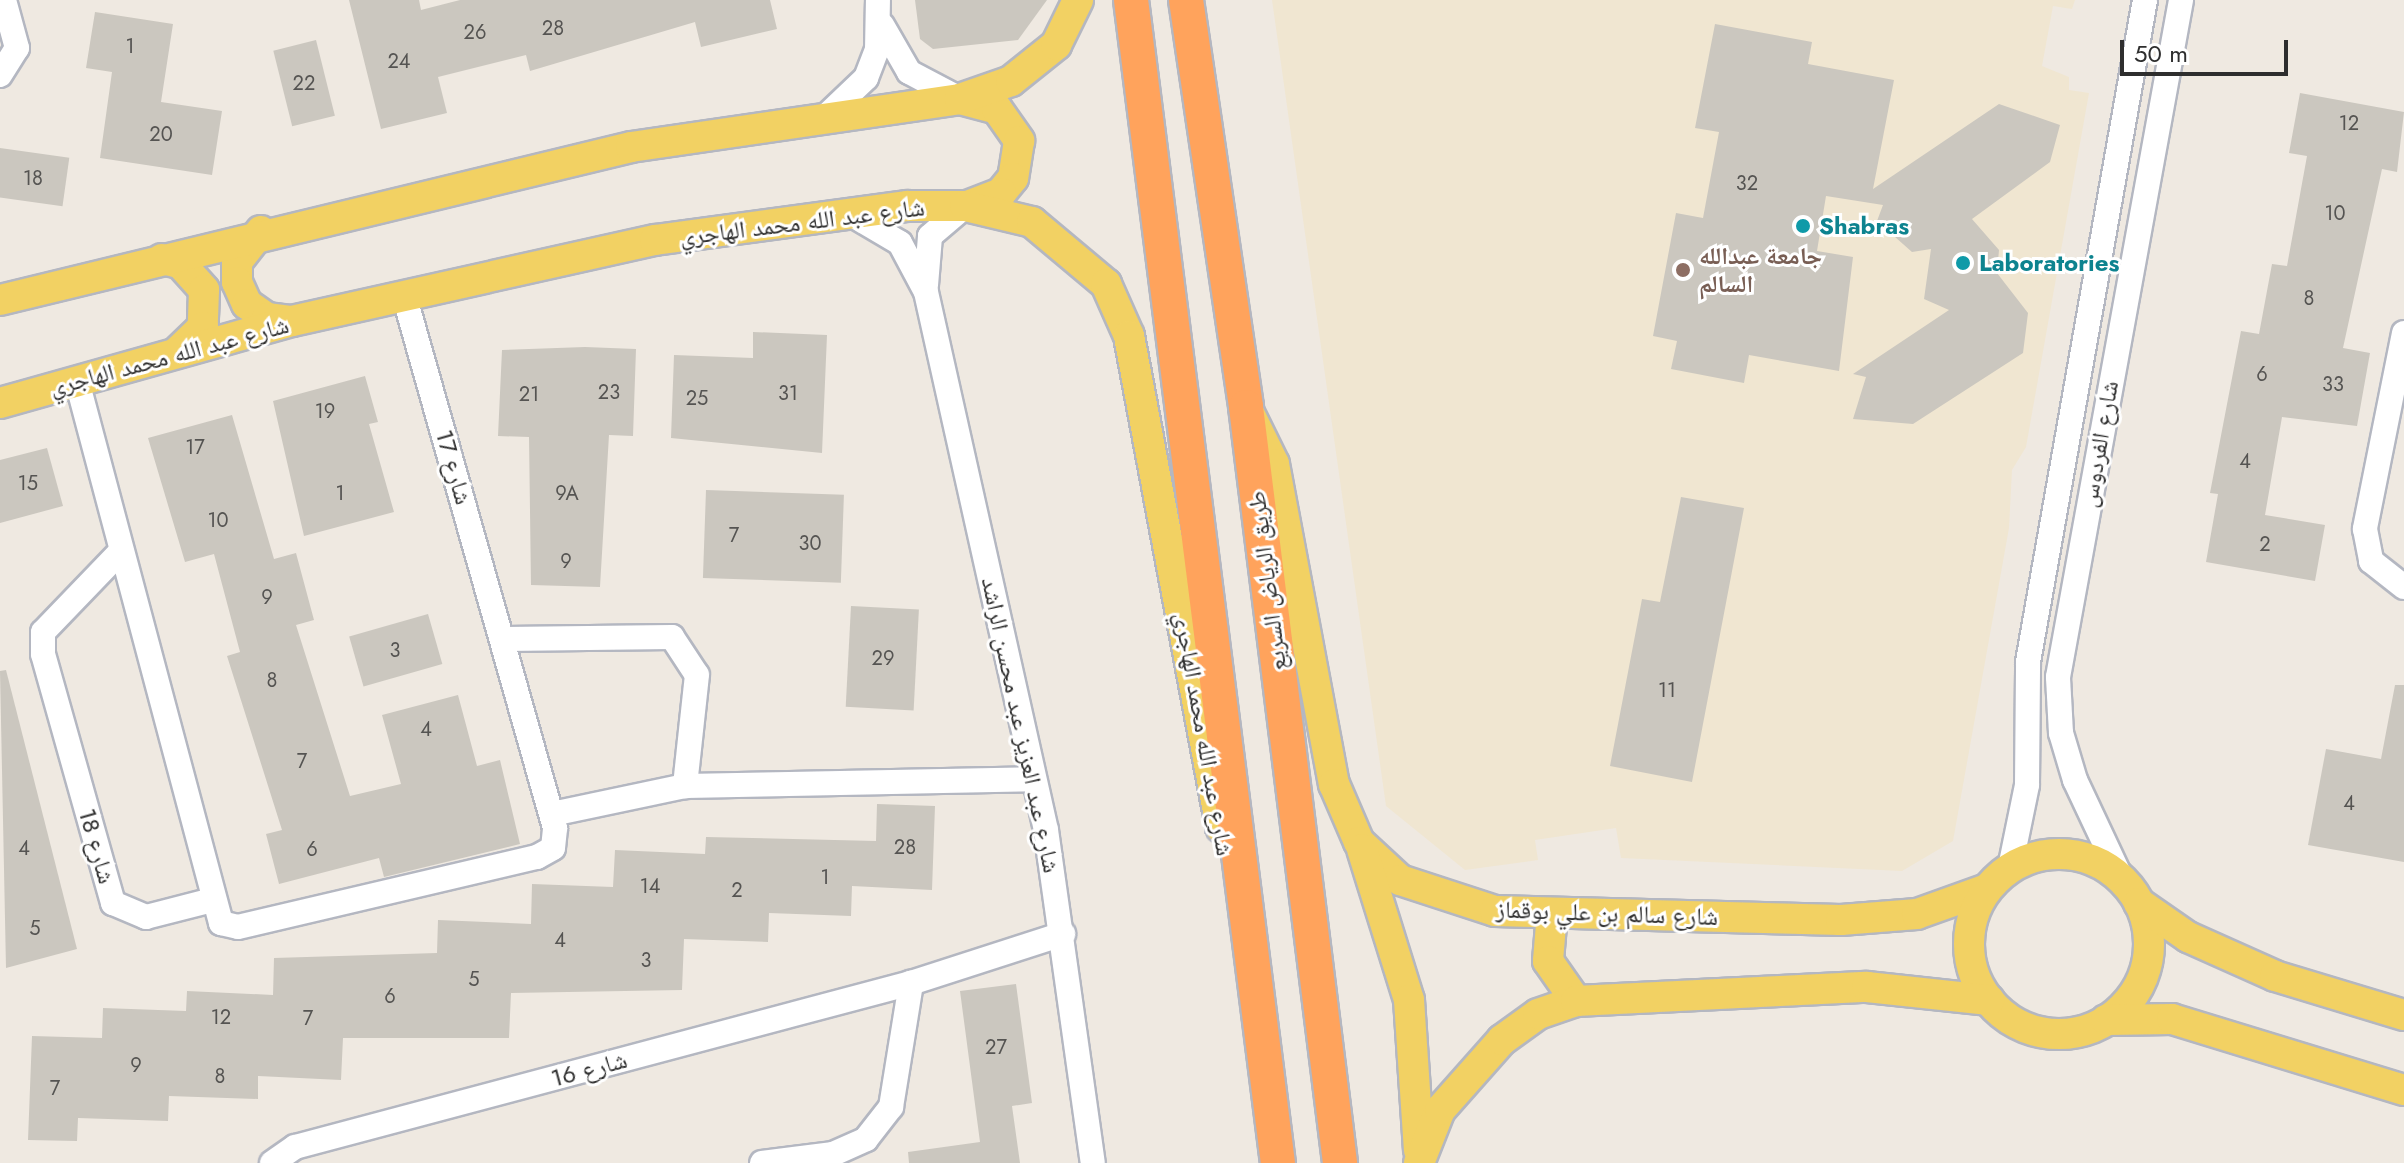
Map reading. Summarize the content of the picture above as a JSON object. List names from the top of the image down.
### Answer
{
  "streets": {
    "highway": ["طريق الرياض السريع"],
    "main road": ["شارع عبد الله محمد الهاجري", "شارع سالم بن علي بوقماز"],
    "street": [
      "شارع الفردوس",
      "شارع 17",
      "شارع عبد العزيز عبد محسن الراشد",
      "شارع 18",
      "شارع 16"
    ]
  },
  "crossings": [
    ["شارع عبد الله محمد الهاجري", "شارع 17"],
    ["شارع عبد الله محمد الهاجري", "شارع عبد العزيز عبد محسن الراشد"],
    ["شارع الفردوس", "شارع سالم بن علي بوقماز"],
    ["طريق الرياض السريع", "شارع سالم بن علي بوقماز"],
    ["شارع عبد العزيز عبد محسن الراشد", "شارع 16"]
  ],
  "places": ["Shabras", "Laboratories", "جامعة عبدالله السالم"],
  "house_numbers": [
    "28",
    "26",
    "1",
    "24",
    "22",
    "12",
    "20",
    "18",
    "32",
    "10",
    "8",
    "6",
    "33",
    "23",
    "31",
    "21",
    "25",
    "19",
    "17",
    "4",
    "15",
    "1",
    "9A",
    "10",
    "7",
    "30",
    "2",
    "9",
    "9",
    "3",
    "29",
    "8",
    "11",
    "4",
    "7",
    "4",
    "28",
    "4",
    "6",
    "1",
    "14",
    "2",
    "5",
    "4",
    "3",
    "5",
    "6",
    "12",
    "7",
    "27",
    "9",
    "8",
    "7"
  ],
  "scale_bar": "50 m"
}
